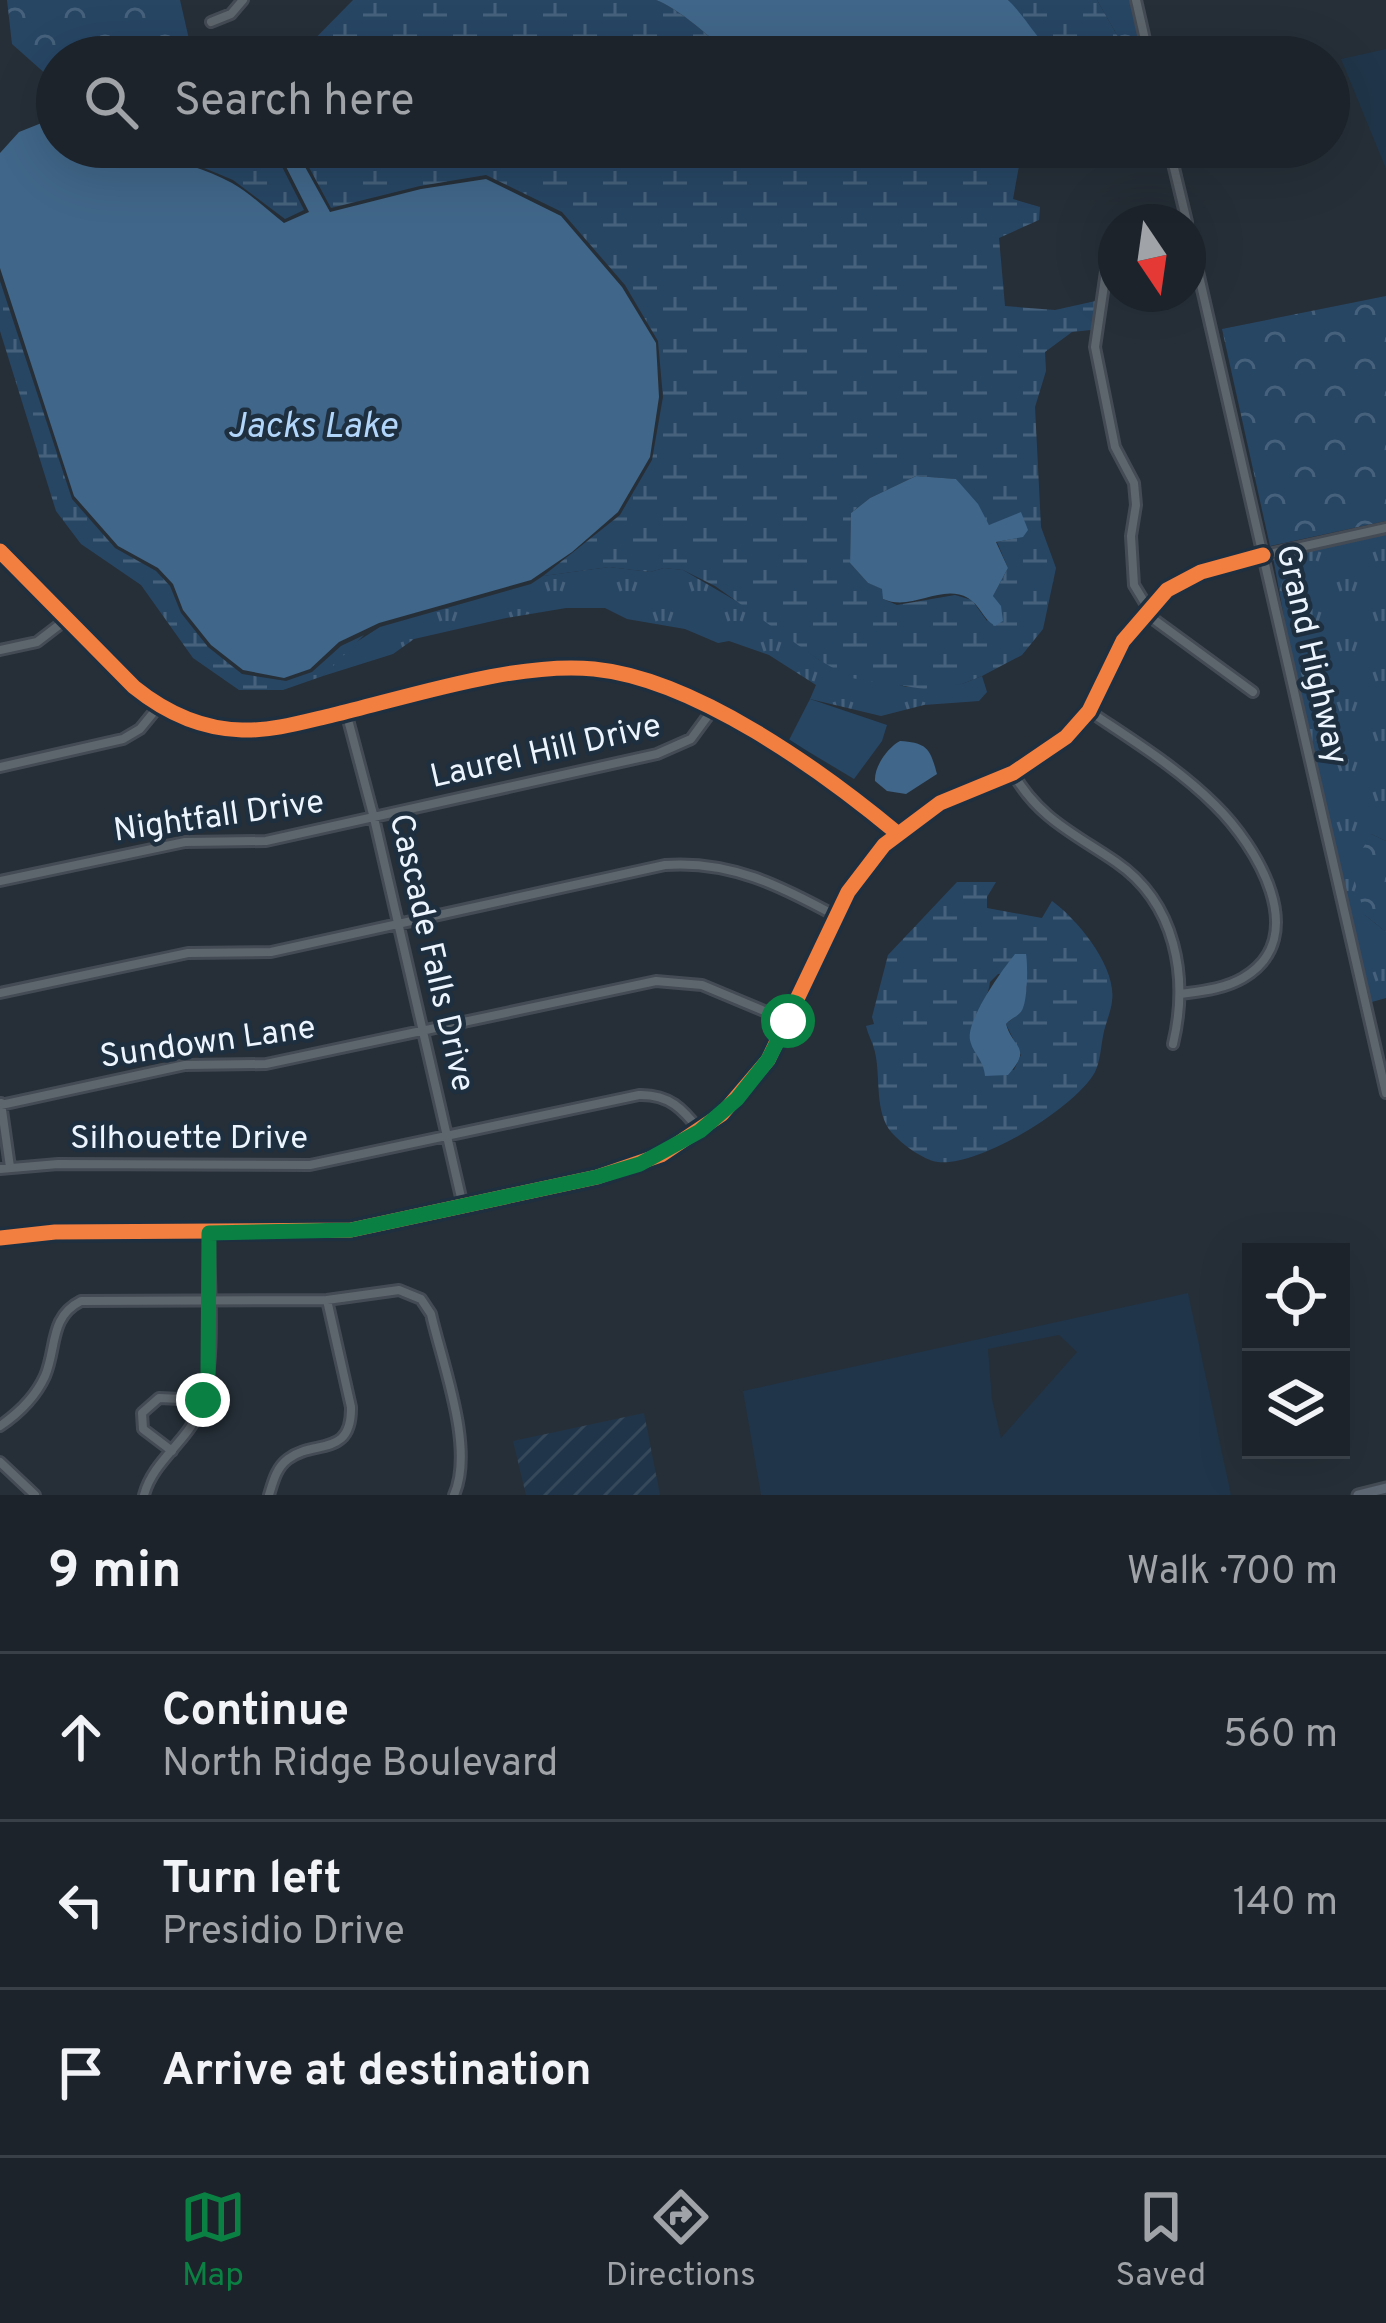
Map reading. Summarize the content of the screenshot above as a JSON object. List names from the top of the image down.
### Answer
{
  "streets": {
    "street": [
      "Grand Highway",
      "Laurel Hill Drive",
      "Nightfall Drive",
      "Cascade Falls Drive",
      "Sundown Lane",
      "Silhouette Drive"
    ]
  },
  "crossings": [
    ["Laurel Hill Drive", "Nightfall Drive"],
    ["Laurel Hill Drive", "Cascade Falls Drive"],
    ["Nightfall Drive", "Cascade Falls Drive"],
    ["Cascade Falls Drive", "Sundown Lane"],
    ["Cascade Falls Drive", "Silhouette Drive"]
  ],
  "water": ["Jacks Lake"],
  "north": "bottom",
  "page": {
    "search": "Search here",
    "heading": ["9 min", "Walk · 700 m"],
    "list": [
      ["Continue", "North Ridge Boulevard", "560 m"],
      ["Turn left", "Presidio Drive", "140 m"],
      "Arrive at destination"
    ],
    "nav": ["Map", "Directions", "Saved"]
  }
}
